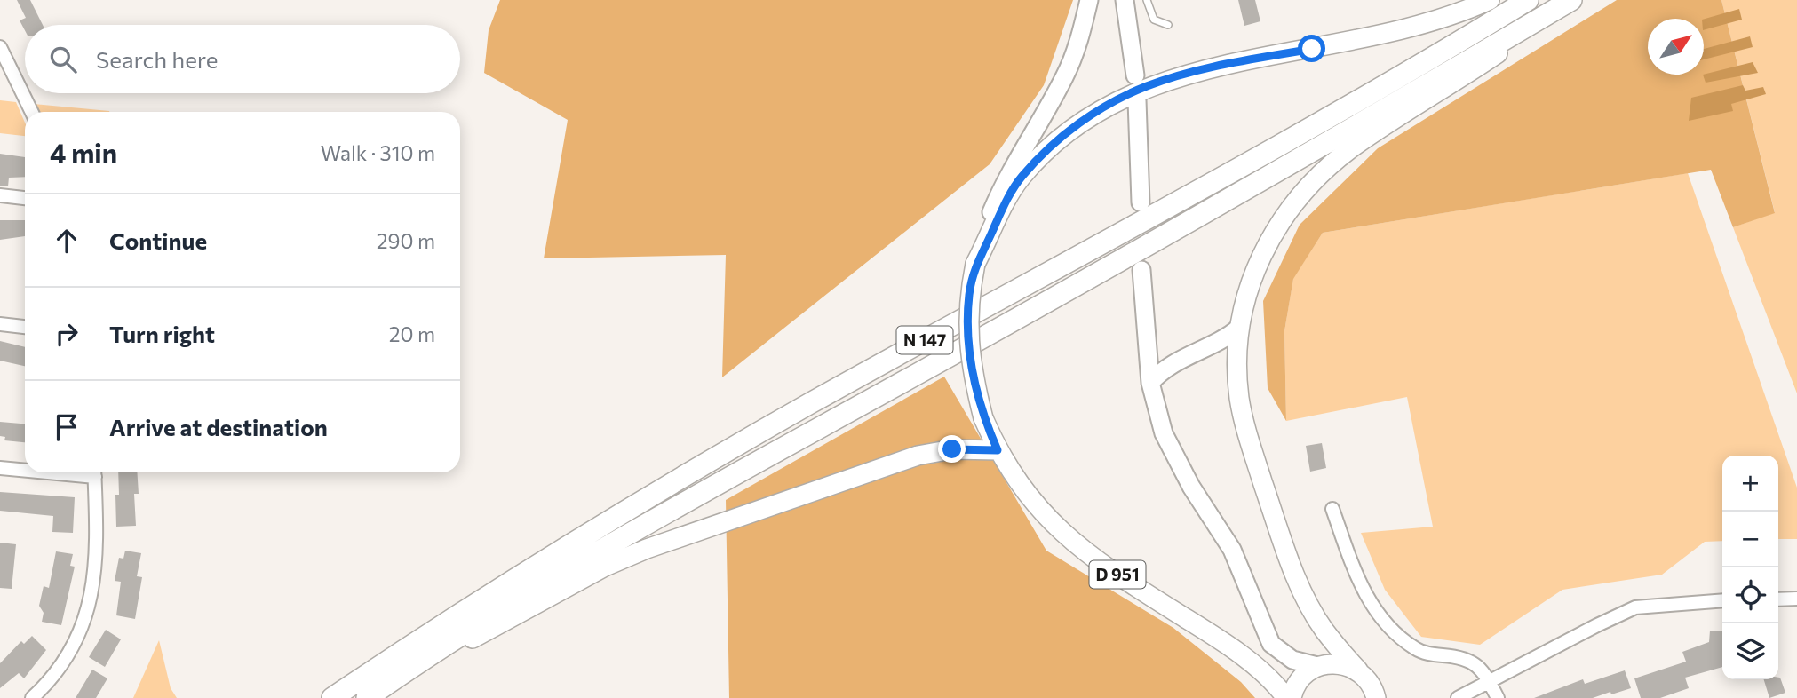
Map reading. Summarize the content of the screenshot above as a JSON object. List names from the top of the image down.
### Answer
{
  "streets": {
    "highway": ["N 147"],
    "main road": ["D 951"]
  },
  "north": "top right",
  "page": {
    "search": "Search here",
    "heading": ["4 min", "Walk · 310 m"],
    "list": [
      ["Continue", "290 m"],
      ["Turn right", "20 m"],
      "Arrive at destination"
    ],
    "map_buttons": ["+", "−"]
  }
}
